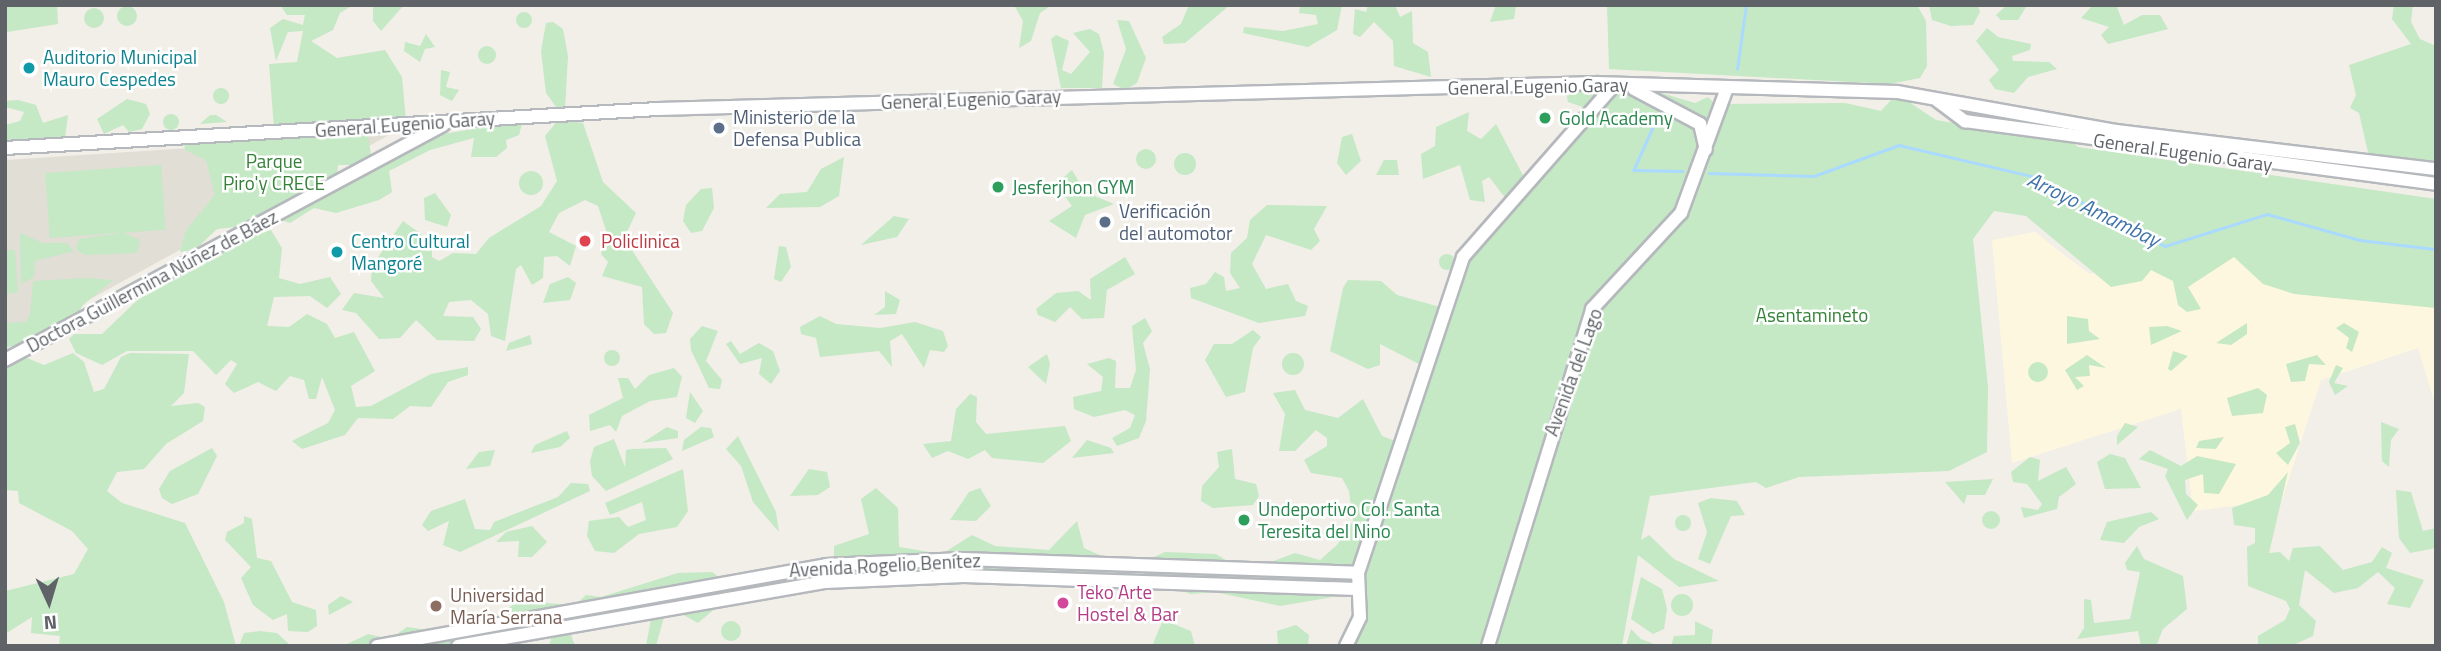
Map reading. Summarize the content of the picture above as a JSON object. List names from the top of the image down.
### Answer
{
  "streets": {
    "street": [
      "General Eugenio Garay",
      "Doctora Guillermina Núñez de Báez",
      "Avenida del Lago",
      "Avenida Rogelio Benítez"
    ]
  },
  "crossings": [
    ["General Eugenio Garay", "Doctora Guillermina Núñez de Báez"],
    ["General Eugenio Garay", "Avenida del Lago"]
  ],
  "water": ["Arroyo Amambay"],
  "parks": ["Parque Piro'y CRECE", "Asentamineto"],
  "places": [
    "Auditorio Municipal Mauro Cespedes",
    "Gold Academy",
    "Ministerio de la Defensa Publica",
    "Jesferjhon GYM",
    "Verificación del automotor",
    "Policlinica",
    "Centro Cultural Mangoré",
    "Undeportivo Col. Santa Teresita del Nino",
    "Teko Arte Hostel & Bar",
    "Universidad María Serrana"
  ],
  "north": "bottom"
}
